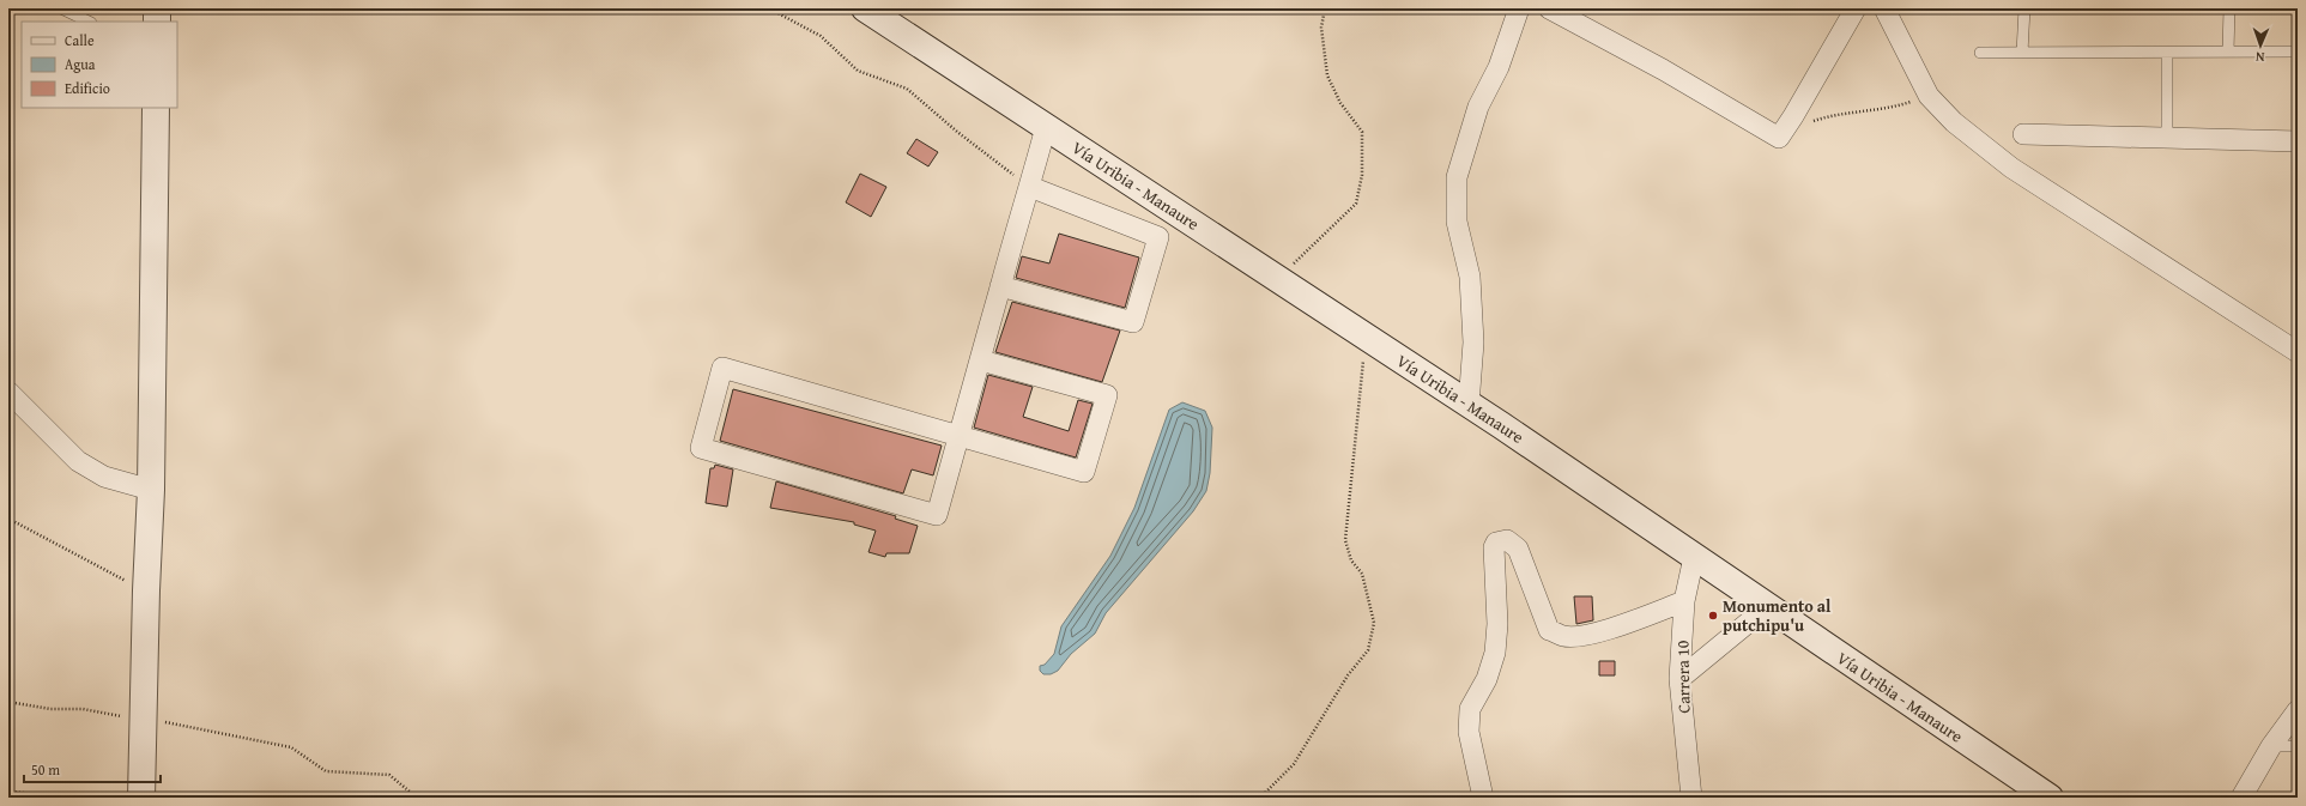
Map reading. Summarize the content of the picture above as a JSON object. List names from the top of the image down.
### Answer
{
  "streets": {
    "main road": ["Vía Uribia - Manaure"],
    "street": ["Carrera 10"]
  },
  "crossings": [
    ["Vía Uribia - Manaure", "Carrera 10"]
  ],
  "places": ["Monumento al putchipu'u"],
  "legend": ["Calle", "Agua", "Edificio"],
  "scale_bar": "50 m",
  "north": "bottom"
}
